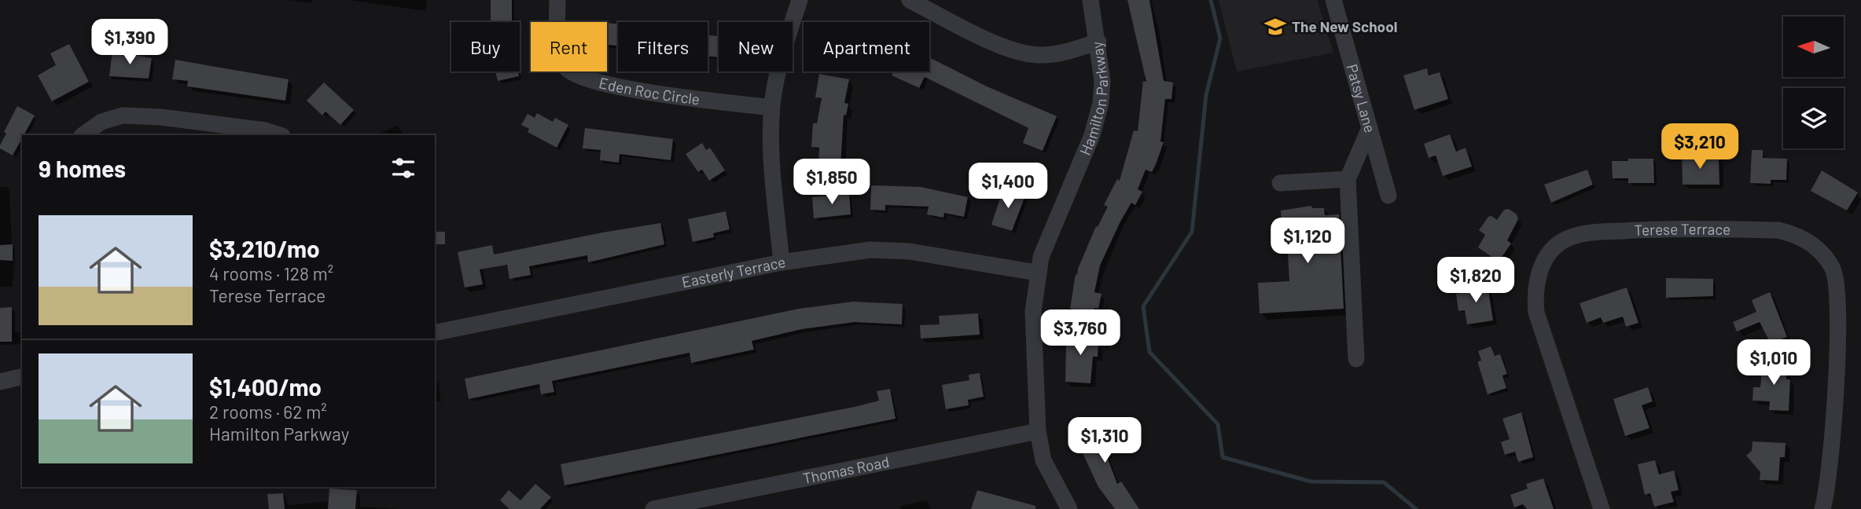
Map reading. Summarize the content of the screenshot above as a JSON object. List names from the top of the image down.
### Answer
{
  "streets": {
    "street": [
      "Eden Roc Circle",
      "Hamilton Parkway",
      "Patsy Lane",
      "Terese Terrace",
      "Easterly Terrace",
      "Thomas Road"
    ]
  },
  "crossings": [
    ["Hamilton Parkway", "Easterly Terrace"],
    ["Hamilton Parkway", "Thomas Road"]
  ],
  "places": {
    "school or university": ["The New School"]
  },
  "north": "left",
  "page": {
    "price": [
      "$1,390",
      "$3,210",
      "$1,850",
      "$1,400",
      "$1,120",
      "$1,820",
      "$3,760",
      "$1,010",
      "$1,310"
    ],
    "chip": [
      "Buy",
      "Rent",
      "Filters",
      "New",
      "Apartment"
    ],
    "heading": "9 homes",
    "list": [
      {
        "name": "$3,210/mo",
        "note": "4 rooms · 128 m² · Terese Terrace"
      },
      {
        "name": "$1,400/mo",
        "note": "2 rooms · 62 m² · Hamilton Parkway"
      }
    ]
  }
}
